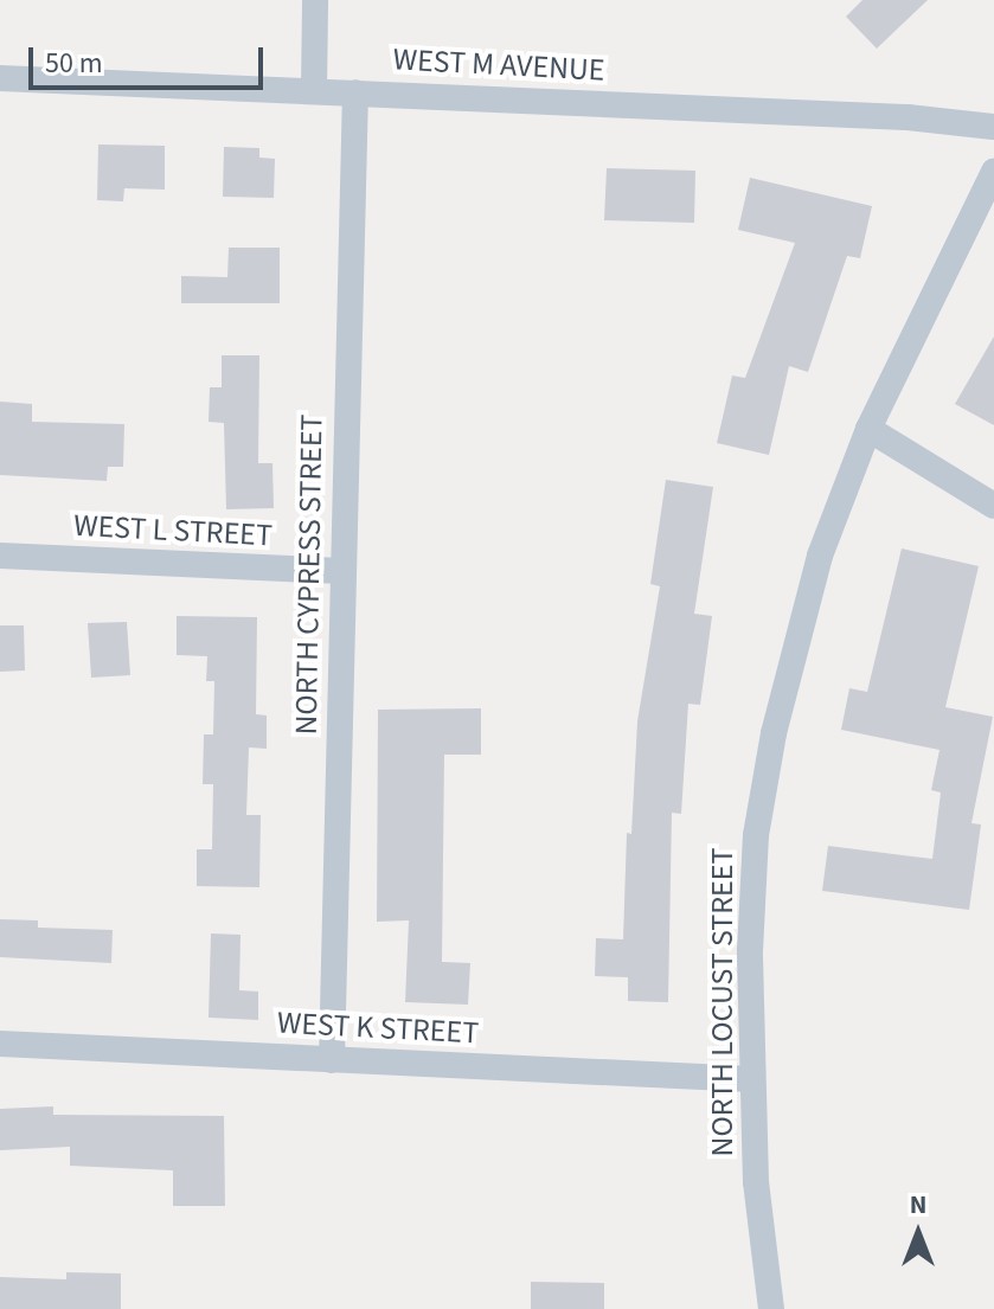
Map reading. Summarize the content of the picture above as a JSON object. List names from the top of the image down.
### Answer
{
  "streets": {
    "street": [
      "WEST M AVENUE",
      "WEST L STREET",
      "NORTH CYPRESS STREET",
      "NORTH LOCUST STREET",
      "WEST K STREET"
    ]
  },
  "crossings": [
    ["WEST M AVENUE", "NORTH CYPRESS STREET"],
    ["WEST L STREET", "NORTH CYPRESS STREET"],
    ["NORTH CYPRESS STREET", "WEST K STREET"],
    ["NORTH LOCUST STREET", "WEST K STREET"]
  ],
  "scale_bar": "50 m",
  "north": "top"
}
